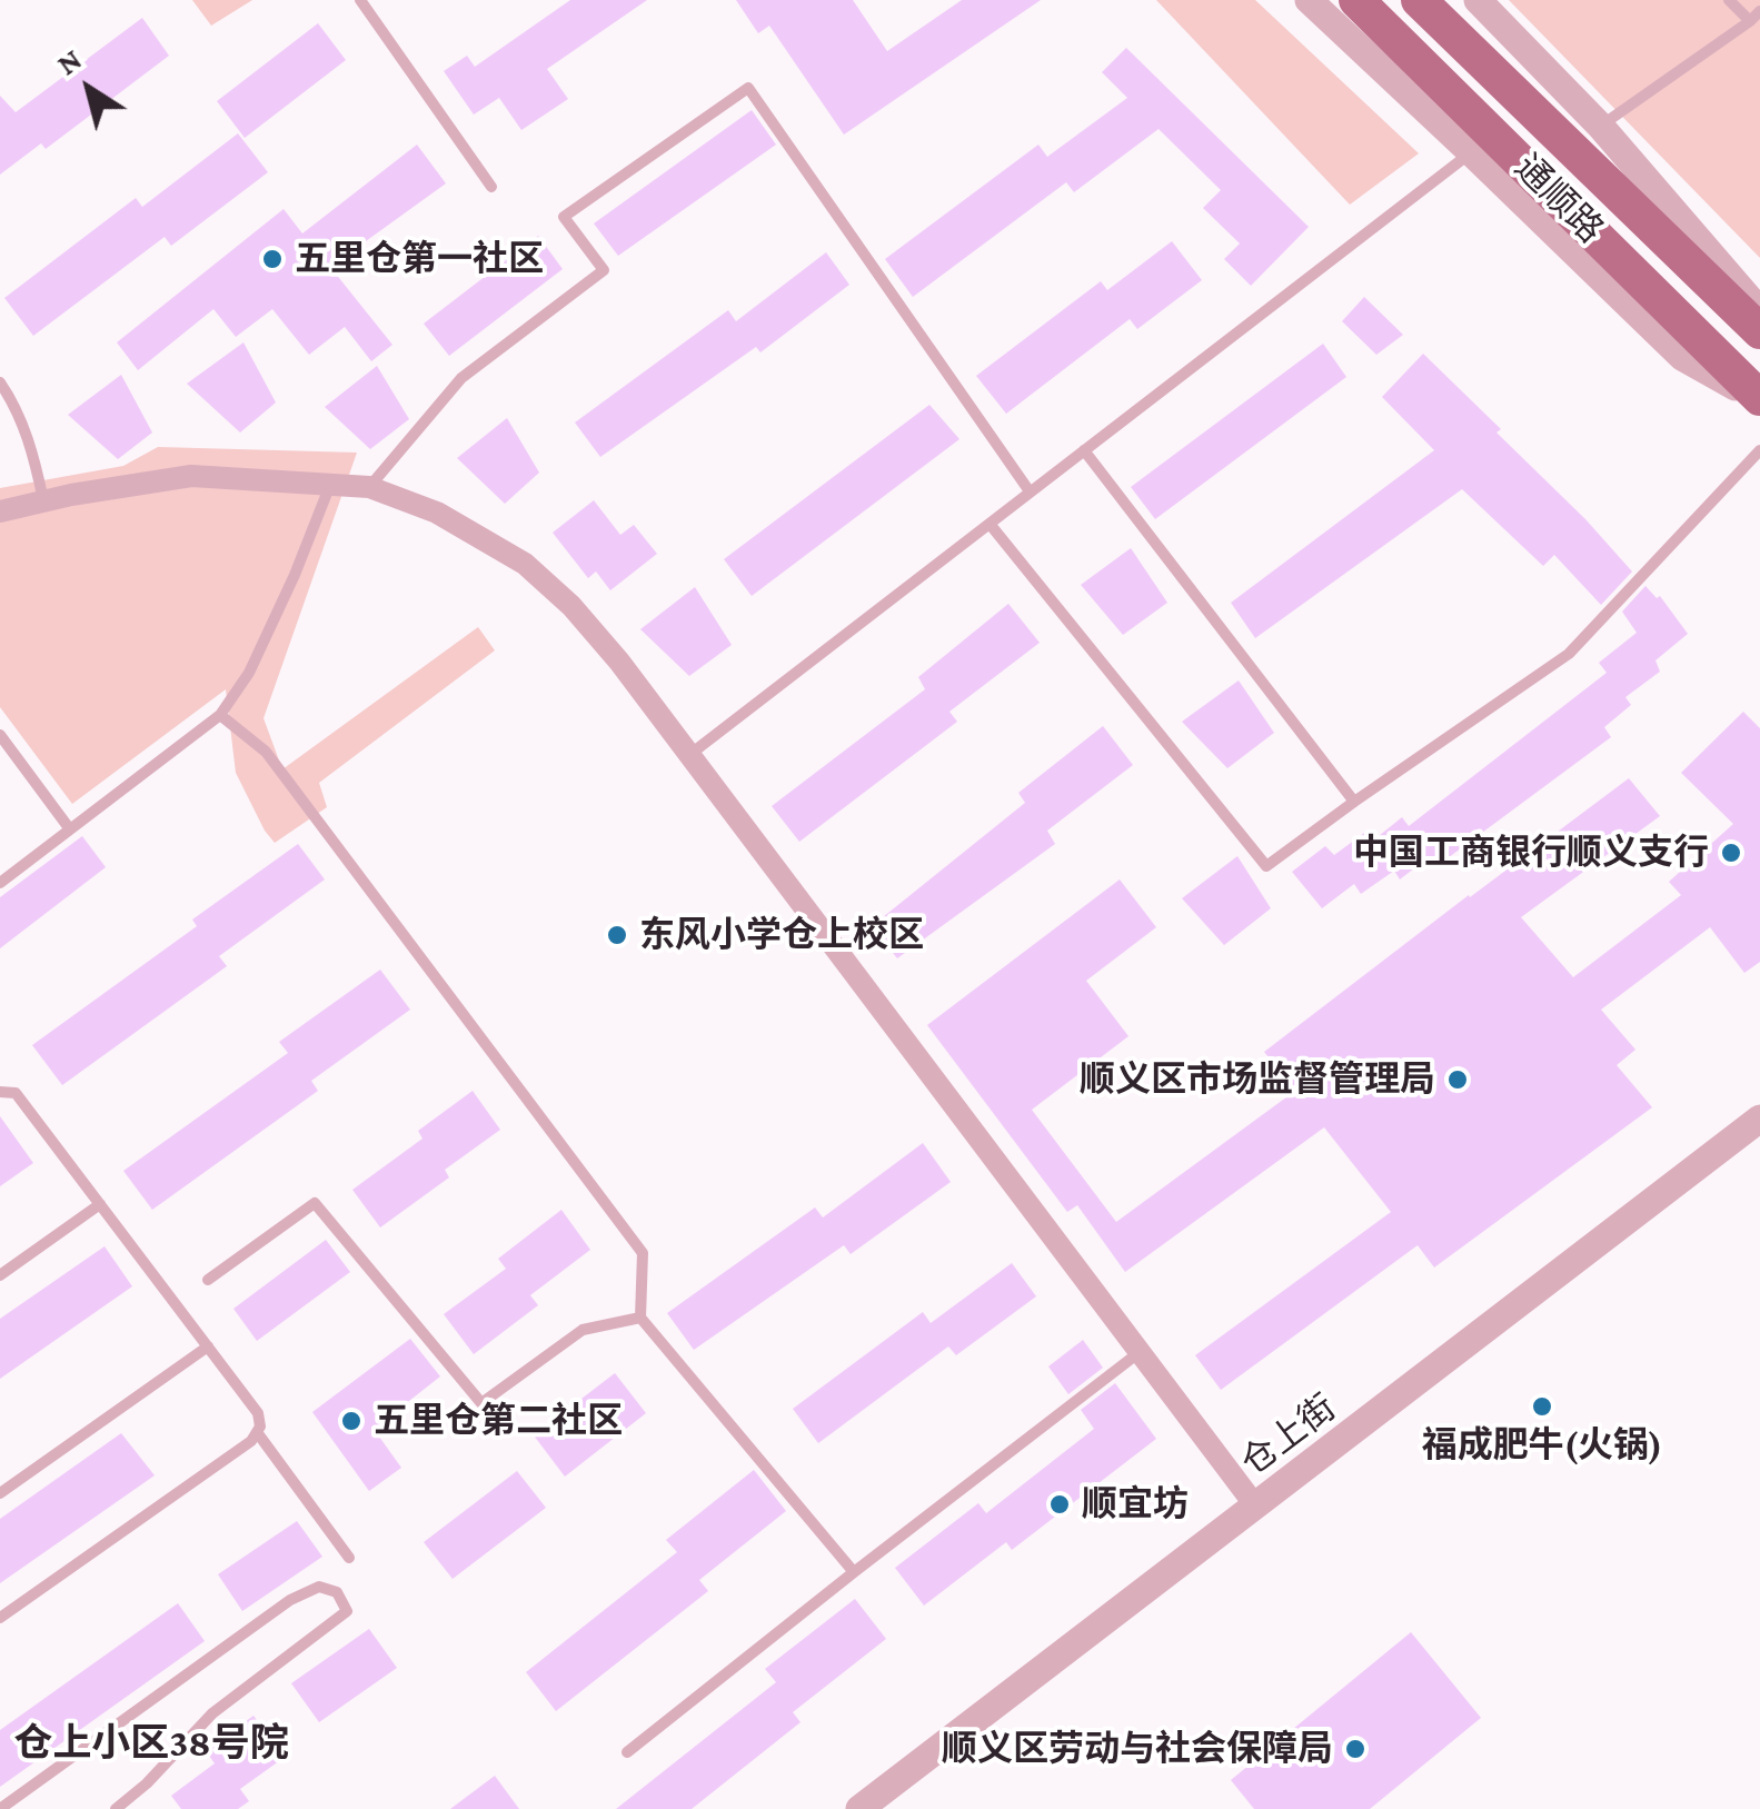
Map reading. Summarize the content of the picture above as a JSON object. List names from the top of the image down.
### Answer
{
  "streets": {
    "main road": ["通顺路"],
    "street": ["仓上街"]
  },
  "districts": ["仓上小区38号院"],
  "places": [
    "五里仓第一社区",
    "中国工商银行顺义支行",
    "东风小学仓上校区",
    "顺义区市场监督管理局",
    "福成肥牛(火锅)",
    "五里仓第二社区",
    "顺宜坊",
    "顺义区劳动与社会保障局"
  ],
  "north": "top left"
}
